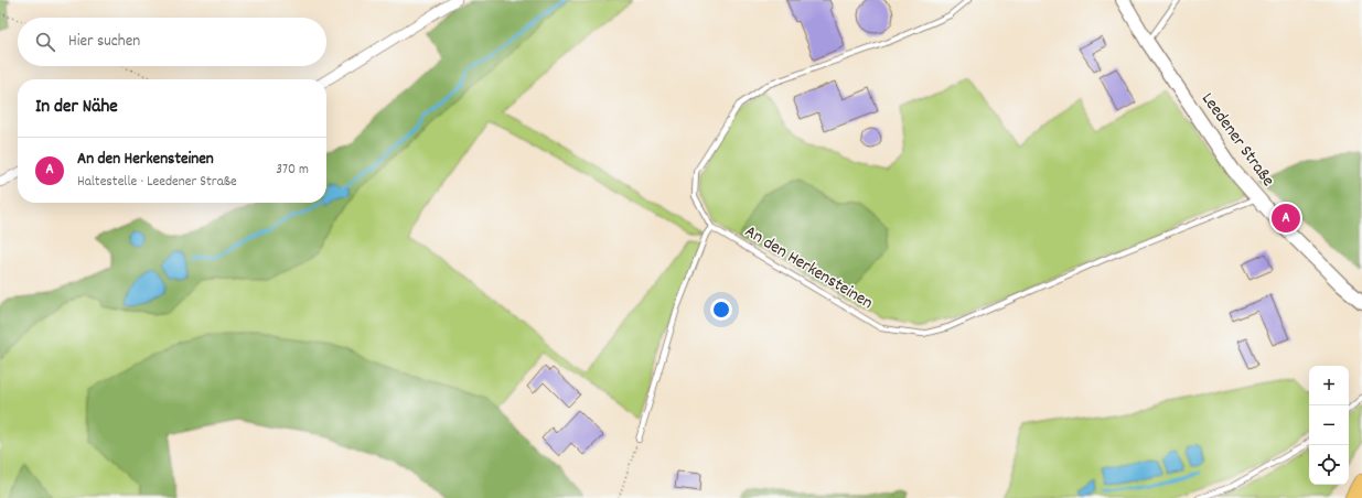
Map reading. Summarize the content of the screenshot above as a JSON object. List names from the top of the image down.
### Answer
{
  "streets": {
    "street": ["Leedener Straße"],
    "lane": ["An den Herkensteinen"]
  },
  "crossings": [
    ["Leedener Straße", "An den Herkensteinen"]
  ],
  "page": {
    "search": "Hier suchen",
    "heading": "In der Nähe",
    "list": [
      {
        "mark": "A",
        "name": "An den Herkensteinen",
        "note": "Haltestelle · Leedener Straße",
        "value": "370 m"
      }
    ],
    "pins": "A",
    "map_buttons": ["+", "−"]
  }
}
